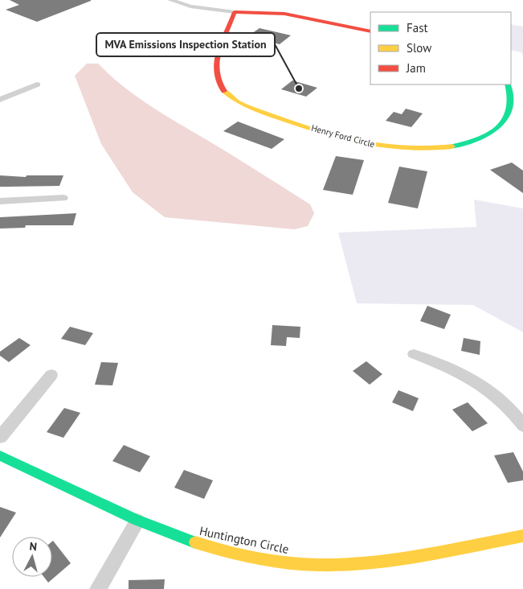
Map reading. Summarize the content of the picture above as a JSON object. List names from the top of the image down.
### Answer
{
  "streets": {
    "street": ["Henry Ford Circle", "Huntington Circle"]
  },
  "places": ["MVA Emissions Inspection Station"],
  "legend": ["Fast", "Slow", "Jam"],
  "north": "top"
}
